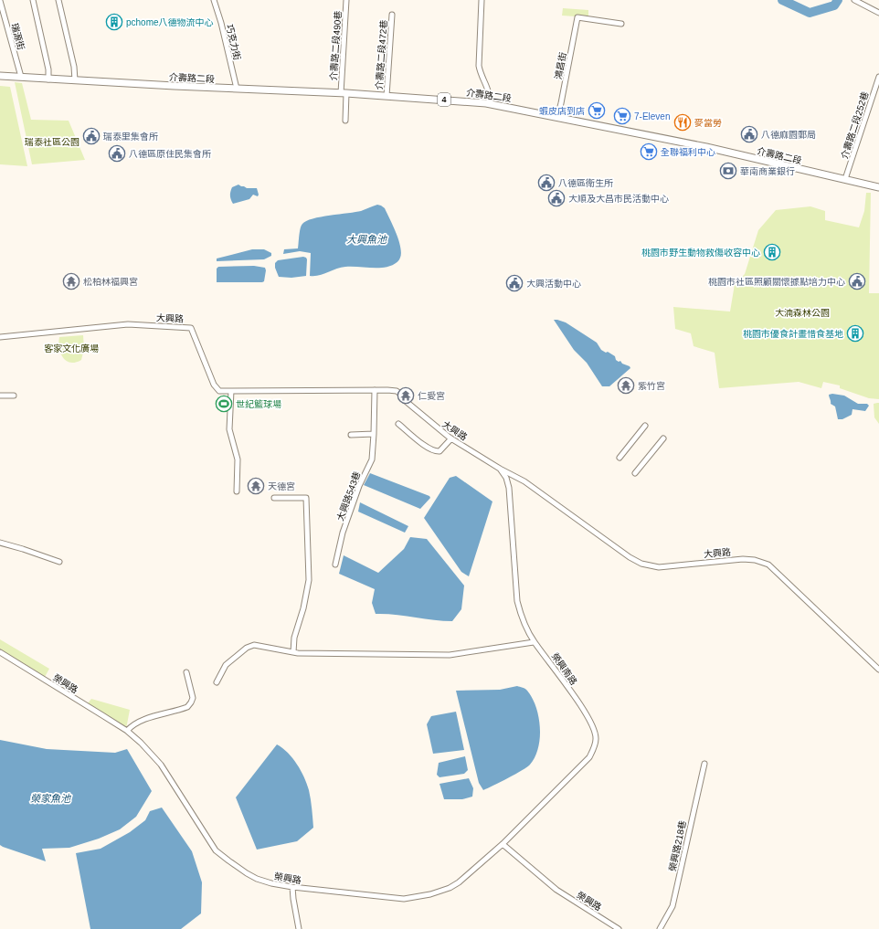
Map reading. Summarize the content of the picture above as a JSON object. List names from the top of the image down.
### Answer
{
  "streets": {
    "main road": ["介壽路二段", "4"],
    "street": [
      "瑞源街",
      "巧克力街",
      "介壽路二段490巷",
      "介壽路二段472巷",
      "鴻昌街",
      "介壽路二段252巷",
      "大興路",
      "大興路543巷",
      "榮興南路",
      "榮興路",
      "榮興路218巷"
    ]
  },
  "crossings": [
    ["瑞源街", "介壽路二段"],
    ["巧克力街", "介壽路二段"],
    ["介壽路二段490巷", "介壽路二段"],
    ["介壽路二段472巷", "介壽路二段"],
    ["鴻昌街", "介壽路二段"],
    ["介壽路二段", "介壽路二段252巷"],
    ["大興路", "大興路543巷"],
    ["大興路", "榮興南路"],
    ["榮興南路", "榮興路"]
  ],
  "water": ["大興魚池", "榮家魚池"],
  "parks": ["瑞泰社區公園", "大湳森林公園", "客家文化廣場"],
  "places": {
    "building": ["pchome八德物流中心", "桃園市野生動物救傷收容中心", "桃園市優食計畫惜食基地"],
    "supermarket": ["蝦皮店到店", "7-Eleven", "全聯福利中心"],
    "restaurant": ["麥當勞"],
    "public building": [
      "八德麻園郵局",
      "瑞泰里集會所",
      "八德區原住民集會所",
      "八德區衛生所",
      "大順及大昌市民活動中心",
      "桃園市社區照顧關懷據點培力中心",
      "大興活動中心"
    ],
    "bank": ["華南商業銀行"],
    "temple": [
      "松柏林福興宮",
      "紫竹宮",
      "仁愛宮",
      "天德宮"
    ],
    "sports": ["世紀籃球場"]
  }
}
